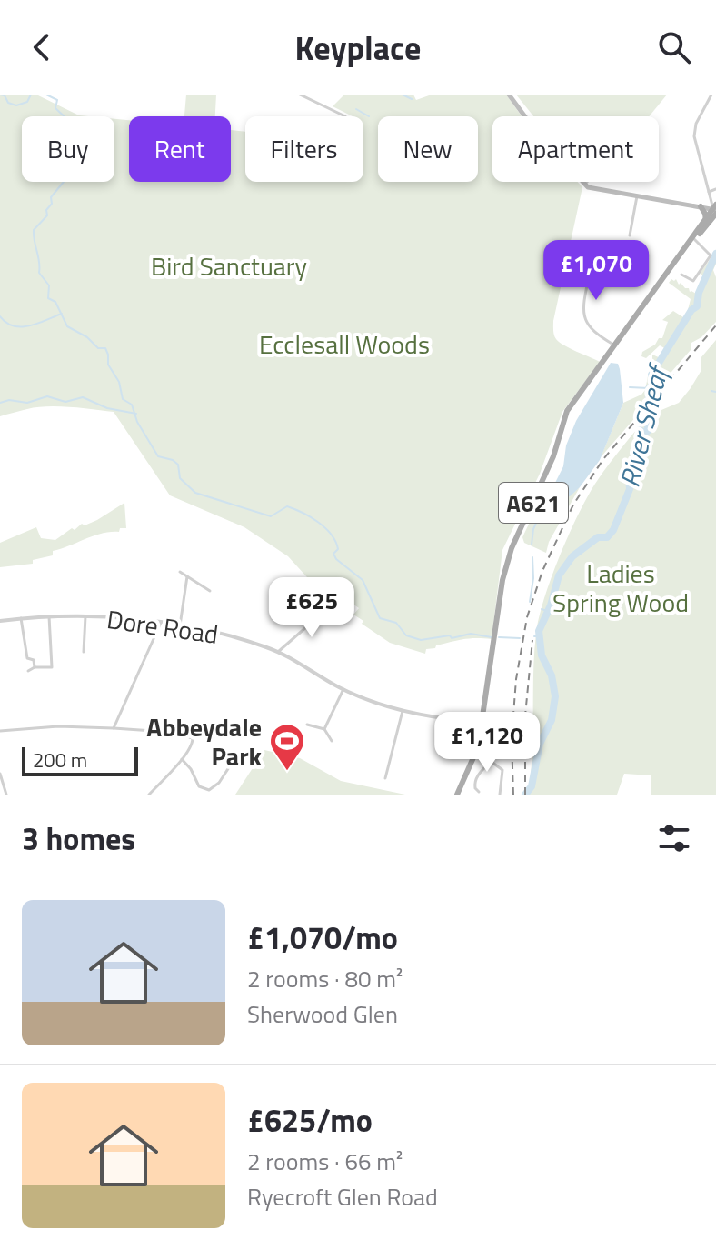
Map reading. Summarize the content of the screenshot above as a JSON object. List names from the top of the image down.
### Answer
{
  "streets": {
    "main road": ["A621"],
    "street": ["Dore Road"]
  },
  "crossings": [
    ["A621", "Dore Road"]
  ],
  "water": ["River Sheaf"],
  "parks": ["Bird Sanctuary", "Ecclesall Woods", "Ladies Spring Wood"],
  "places": {
    "sports": ["Abbeydale Park"]
  },
  "scale_bar": "200 m",
  "page": {
    "header": "Keyplace",
    "chip": [
      "Buy",
      "Rent",
      "Filters",
      "New",
      "Apartment"
    ],
    "price": ["£1,070", "£625", "£1,120"],
    "scale": "200 m",
    "heading": "3 homes",
    "list": [
      {
        "name": "£1,070/mo",
        "note": "2 rooms · 80 m² · Sherwood Glen"
      },
      {
        "name": "£625/mo",
        "note": "2 rooms · 66 m² · Ryecroft Glen Road"
      }
    ]
  }
}
